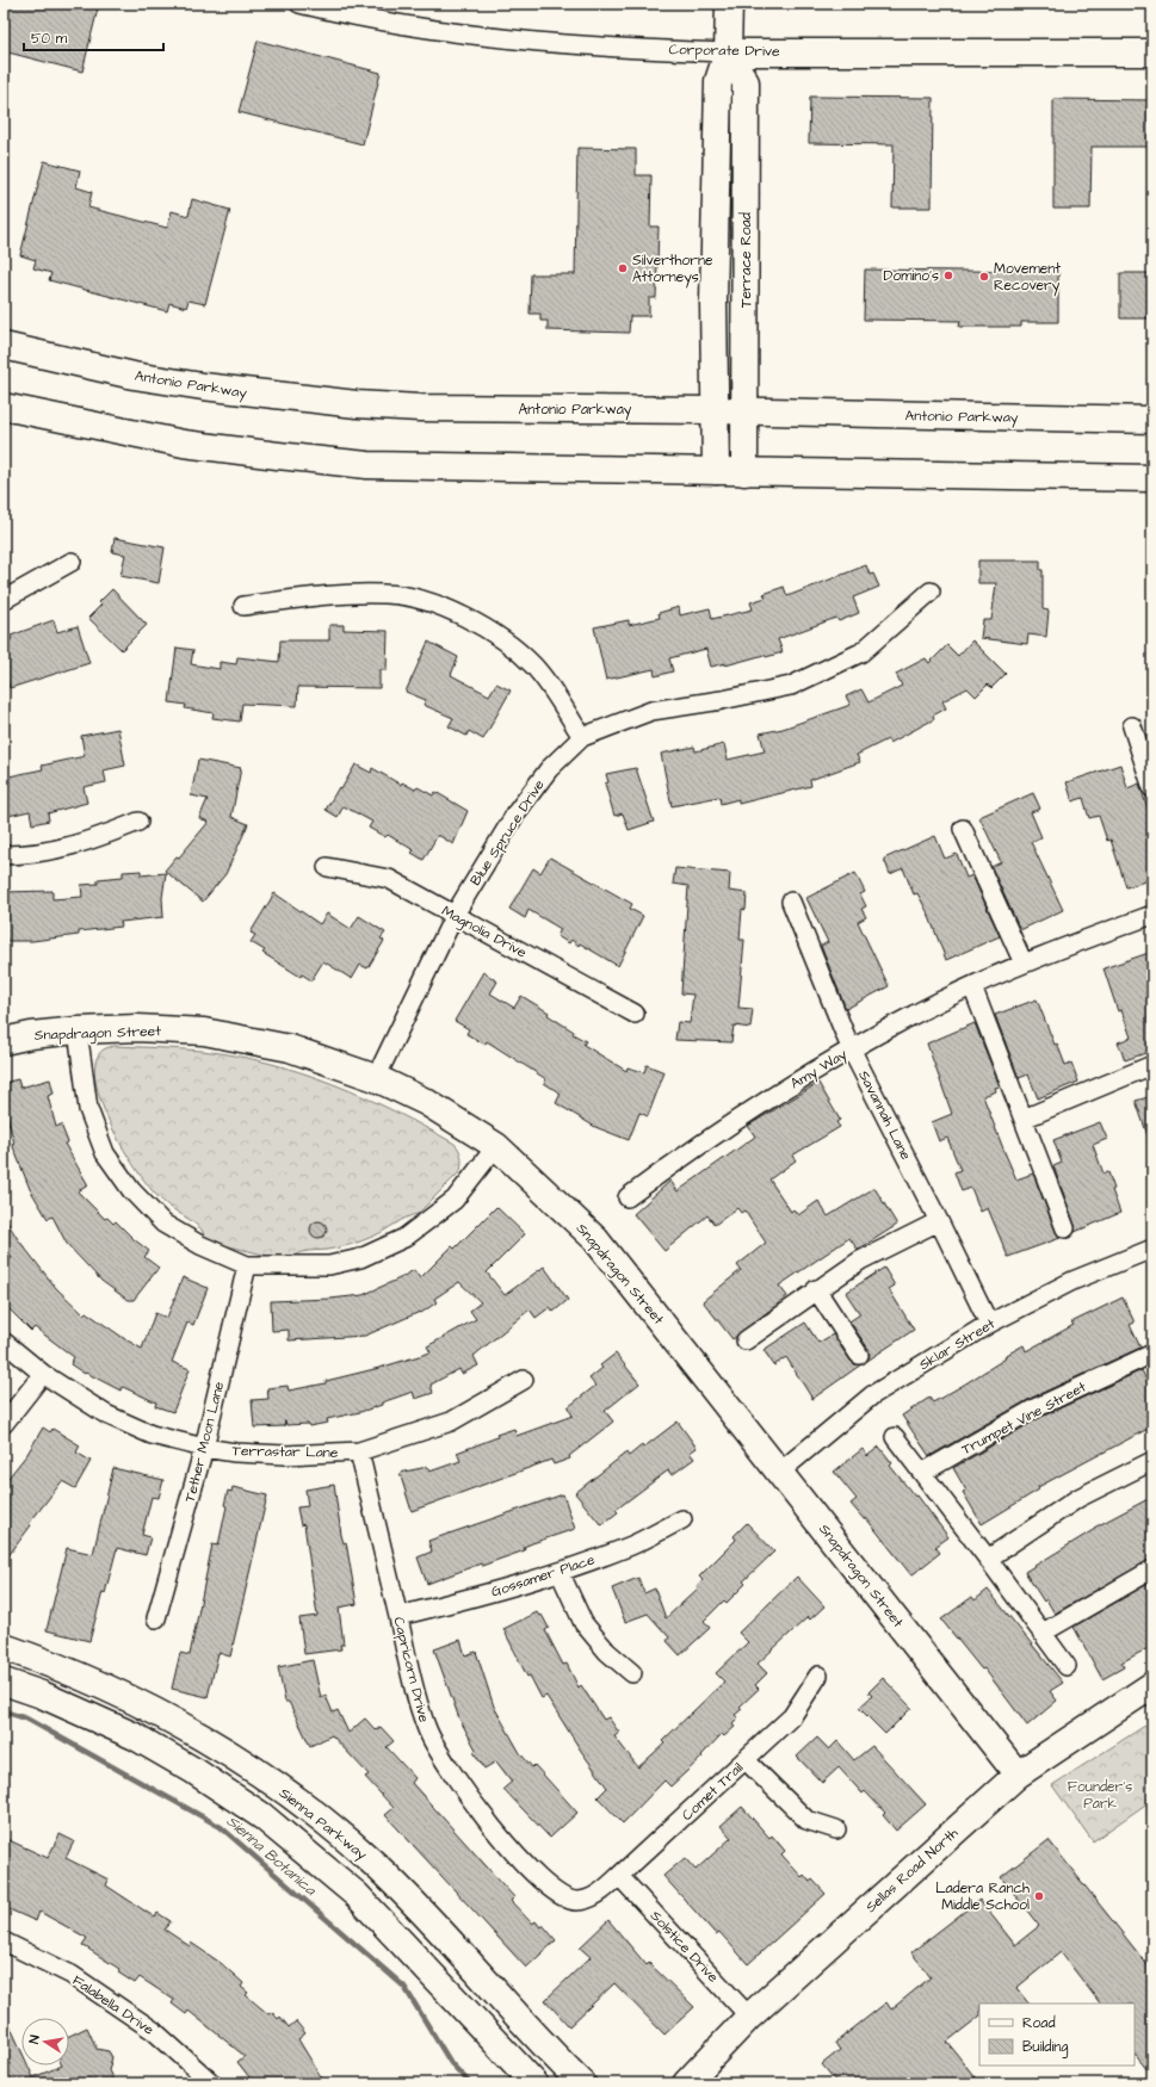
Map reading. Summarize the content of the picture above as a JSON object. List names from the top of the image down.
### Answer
{
  "streets": {
    "main road": [
      "Corporate Drive",
      "Terrace Road",
      "Antonio Parkway",
      "Snapdragon Street",
      "Sienna Parkway",
      "Sellas Road North"
    ],
    "street": [
      "Blue Spruce Drive",
      "Magnolia Drive",
      "Amy Way",
      "Savannah Lane",
      "Sklar Street",
      "Trumpet Vine Street",
      "Tether Moon Lane",
      "Terrastar Lane",
      "Gossamer Place",
      "Capricorn Drive",
      "Comet Trail",
      "Solstice Drive",
      "Falabella Drive"
    ]
  },
  "crossings": [
    ["Corporate Drive", "Terrace Road"],
    ["Terrace Road", "Antonio Parkway"],
    ["Blue Spruce Drive", "Magnolia Drive"],
    ["Blue Spruce Drive", "Snapdragon Street"],
    ["Snapdragon Street", "Sklar Street"],
    ["Snapdragon Street", "Sellas Road North"],
    ["Amy Way", "Savannah Lane"],
    ["Savannah Lane", "Sklar Street"],
    ["Tether Moon Lane", "Terrastar Lane"],
    ["Terrastar Lane", "Capricorn Drive"],
    ["Gossamer Place", "Capricorn Drive"],
    ["Capricorn Drive", "Comet Trail"],
    ["Comet Trail", "Solstice Drive"],
    ["Sellas Road North", "Solstice Drive"]
  ],
  "water": ["Sienna Botanica"],
  "parks": ["Founder's Park"],
  "places": [
    "Silverthorne Attorneys",
    "Domino's",
    "Movement Recovery",
    "Ladera Ranch Middle School"
  ],
  "legend": ["Road", "Building"],
  "scale_bar": "50 m",
  "north": "left"
}
